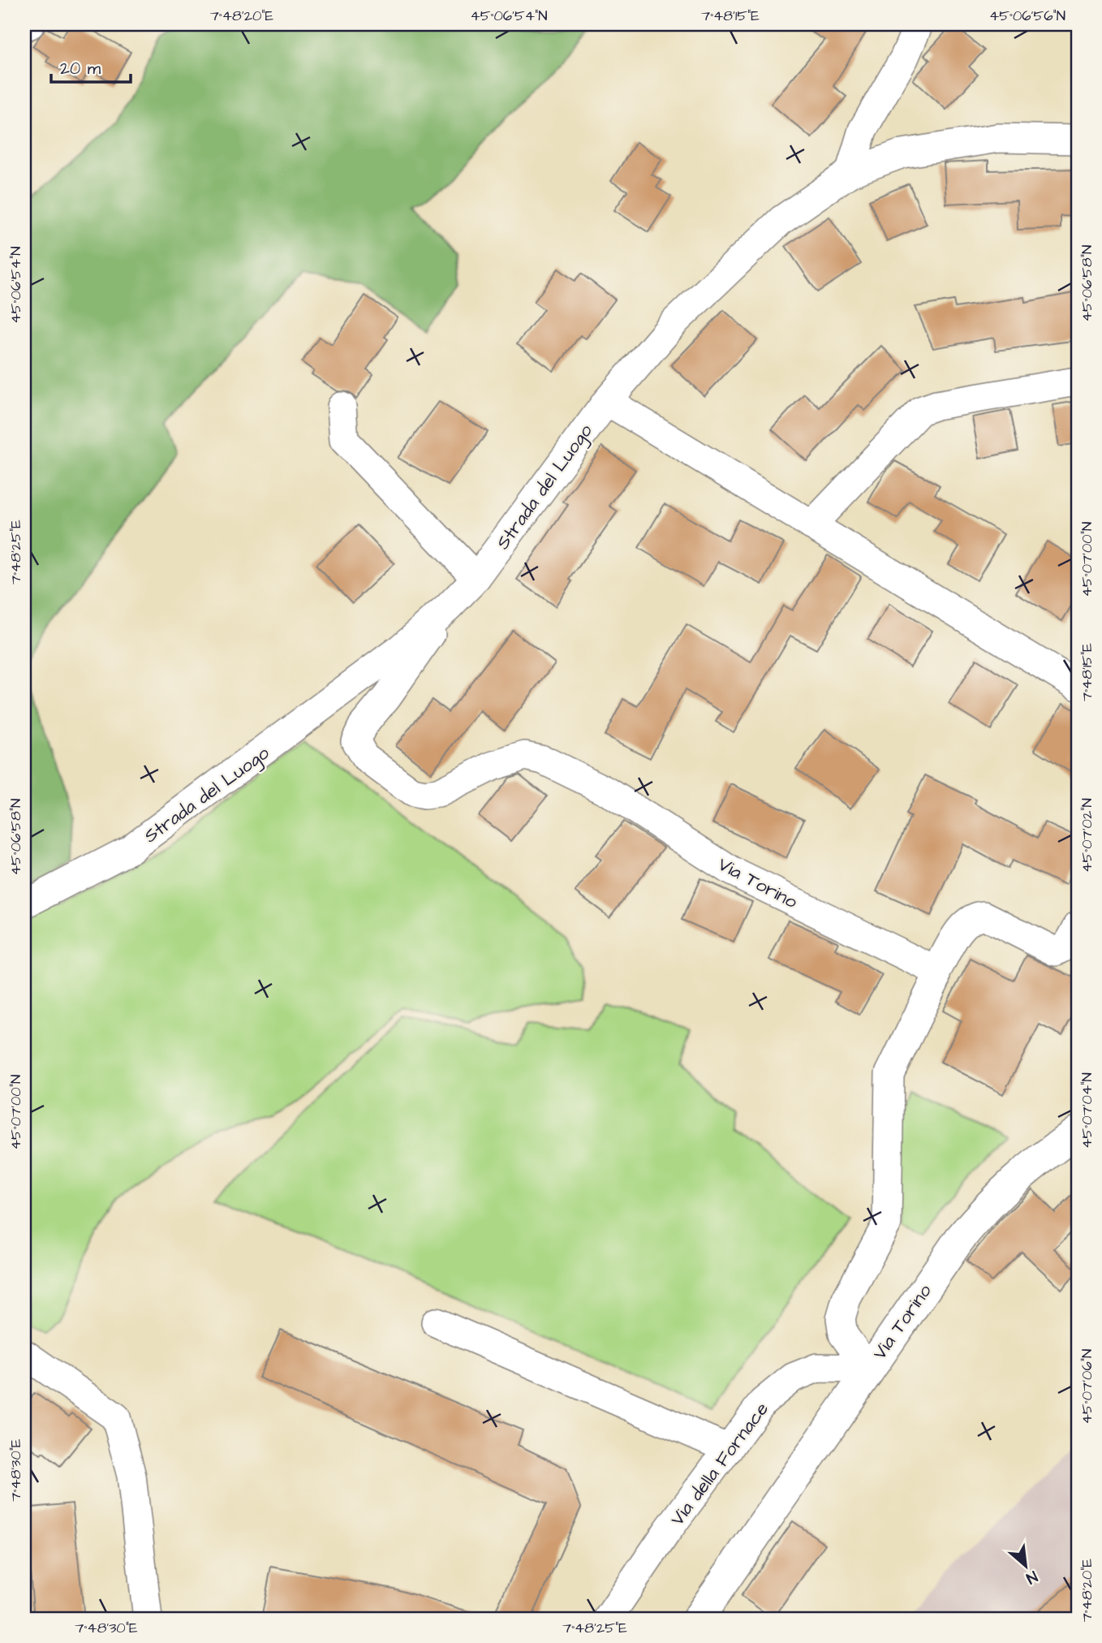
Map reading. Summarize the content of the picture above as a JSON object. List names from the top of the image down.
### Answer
{
  "streets": {
    "main road": ["Via Torino"],
    "street": ["Strada del Luogo", "Via della Fornace"]
  },
  "crossings": [
    ["Strada del Luogo", "Via Torino"],
    ["Via Torino", "Via della Fornace"]
  ],
  "scale_bar": "20 m",
  "north": "bottom right",
  "coordinates": [
    "7°48'20\"E",
    "45°06'54\"N",
    "7°48'15\"E",
    "45°06'56\"N",
    "45°06'58\"N",
    "7°48'25\"E",
    "45°07'00\"N",
    "45°07'02\"N",
    "45°07'04\"N",
    "45°07'06\"N",
    "7°48'30\"E"
  ]
}
